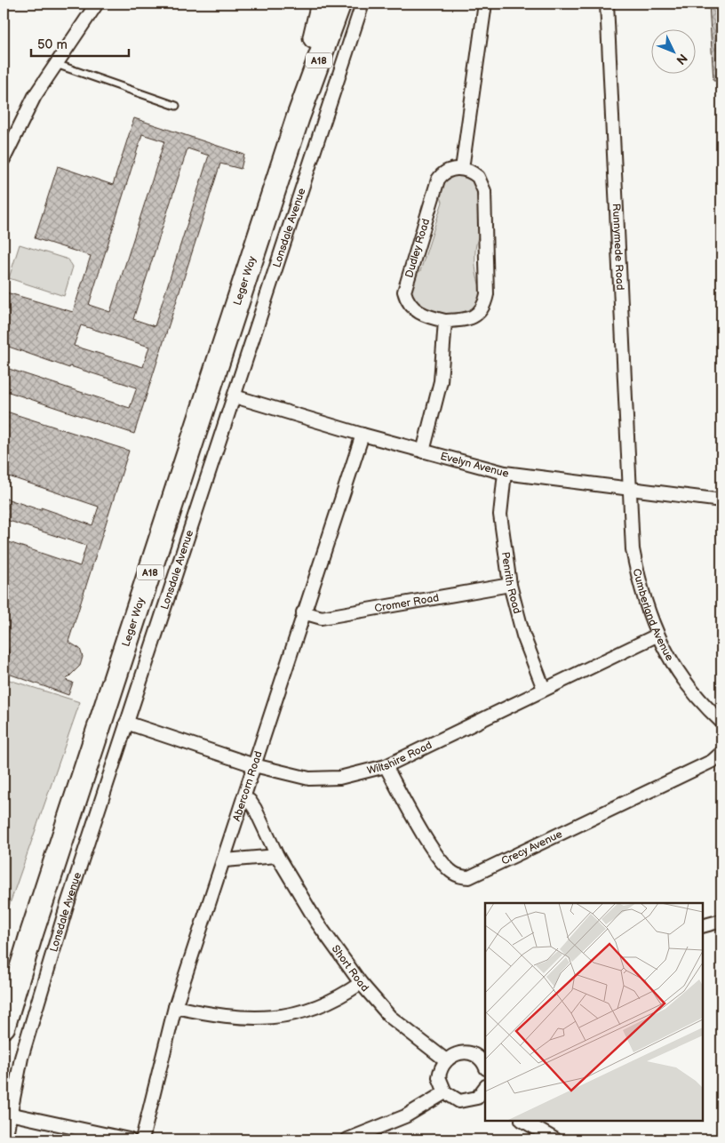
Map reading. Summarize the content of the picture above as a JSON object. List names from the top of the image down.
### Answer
{
  "streets": {
    "highway": ["A18", "Leger Way"],
    "street": [
      "Lonsdale Avenue",
      "Runnymede Road",
      "Dudley Road",
      "Evelyn Avenue",
      "Penrith Road",
      "Cromer Road",
      "Cumberland Avenue",
      "Wiltshire Road",
      "Abercorn Road",
      "Crecy Avenue",
      "Short Road"
    ]
  },
  "crossings": [
    ["Lonsdale Avenue", "Evelyn Avenue"],
    ["Lonsdale Avenue", "Wiltshire Road"],
    ["Runnymede Road", "Evelyn Avenue"],
    ["Runnymede Road", "Cumberland Avenue"],
    ["Evelyn Avenue", "Penrith Road"],
    ["Evelyn Avenue", "Cumberland Avenue"],
    ["Evelyn Avenue", "Abercorn Road"],
    ["Penrith Road", "Cromer Road"],
    ["Penrith Road", "Wiltshire Road"],
    ["Cromer Road", "Abercorn Road"],
    ["Cumberland Avenue", "Wiltshire Road"],
    ["Wiltshire Road", "Abercorn Road"],
    ["Wiltshire Road", "Crecy Avenue"],
    ["Abercorn Road", "Short Road"]
  ],
  "scale_bar": "50 m",
  "north": "bottom right"
}
